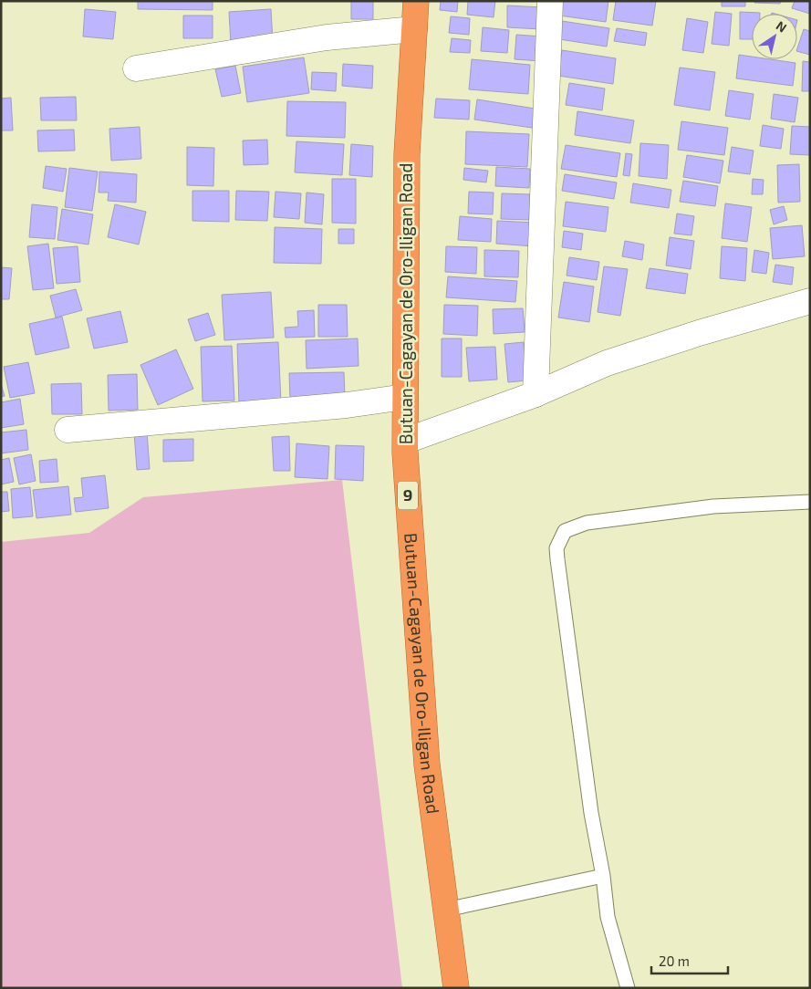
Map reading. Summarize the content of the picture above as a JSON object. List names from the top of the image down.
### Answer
{
  "streets": {
    "highway": ["Butuan-Cagayan de Oro-Iligan Road", "9"]
  },
  "scale_bar": "20 m",
  "north": "top right"
}
